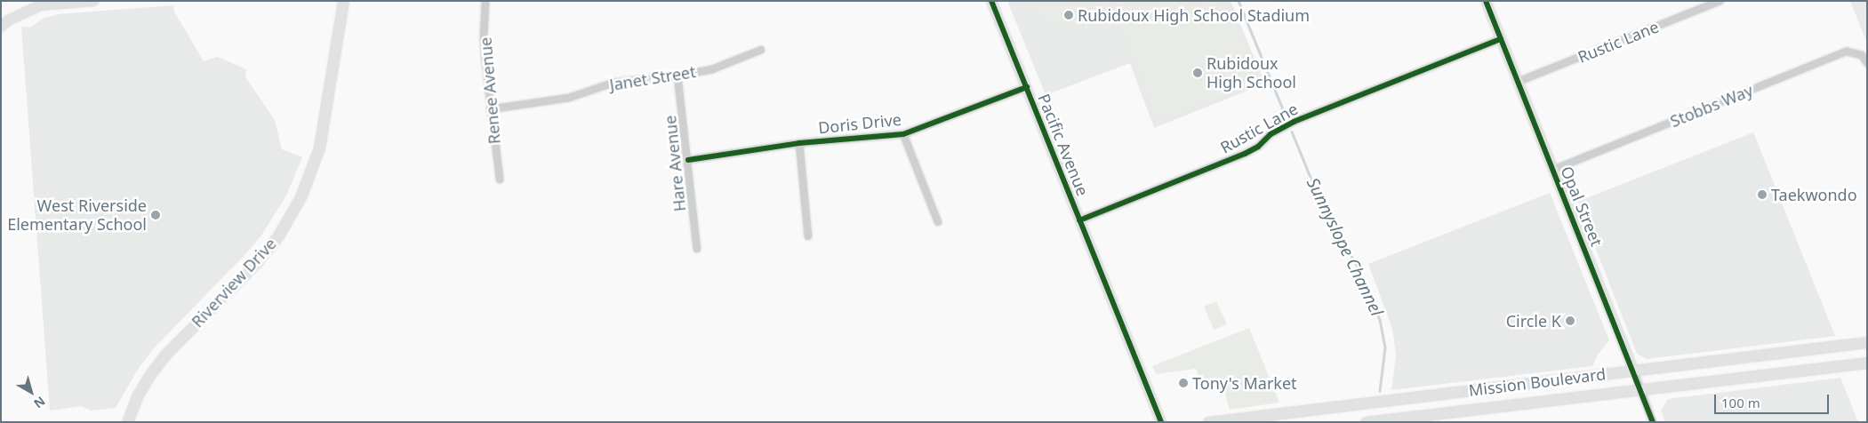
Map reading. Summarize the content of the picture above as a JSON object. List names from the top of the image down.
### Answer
{
  "streets": {
    "main road": ["Riverview Drive", "Mission Boulevard"],
    "street": [
      "Rustic Lane",
      "Janet Street",
      "Renee Avenue",
      "Stobbs Way",
      "Doris Drive",
      "Pacific Avenue",
      "Hare Avenue",
      "Opal Street"
    ]
  },
  "crossings": [
    ["Rustic Lane", "Pacific Avenue"],
    ["Rustic Lane", "Opal Street"],
    ["Janet Street", "Renee Avenue"],
    ["Janet Street", "Hare Avenue"],
    ["Stobbs Way", "Opal Street"],
    ["Doris Drive", "Pacific Avenue"],
    ["Doris Drive", "Hare Avenue"],
    ["Opal Street", "Mission Boulevard"]
  ],
  "water": ["Sunnyslope Channel"],
  "places": [
    "Rubidoux High School Stadium",
    "Rubidoux High School",
    "Taekwondo",
    "West Riverside Elementary School",
    "Circle K",
    "Tony's Market"
  ],
  "scale_bar": "100 m",
  "north": "bottom right"
}
